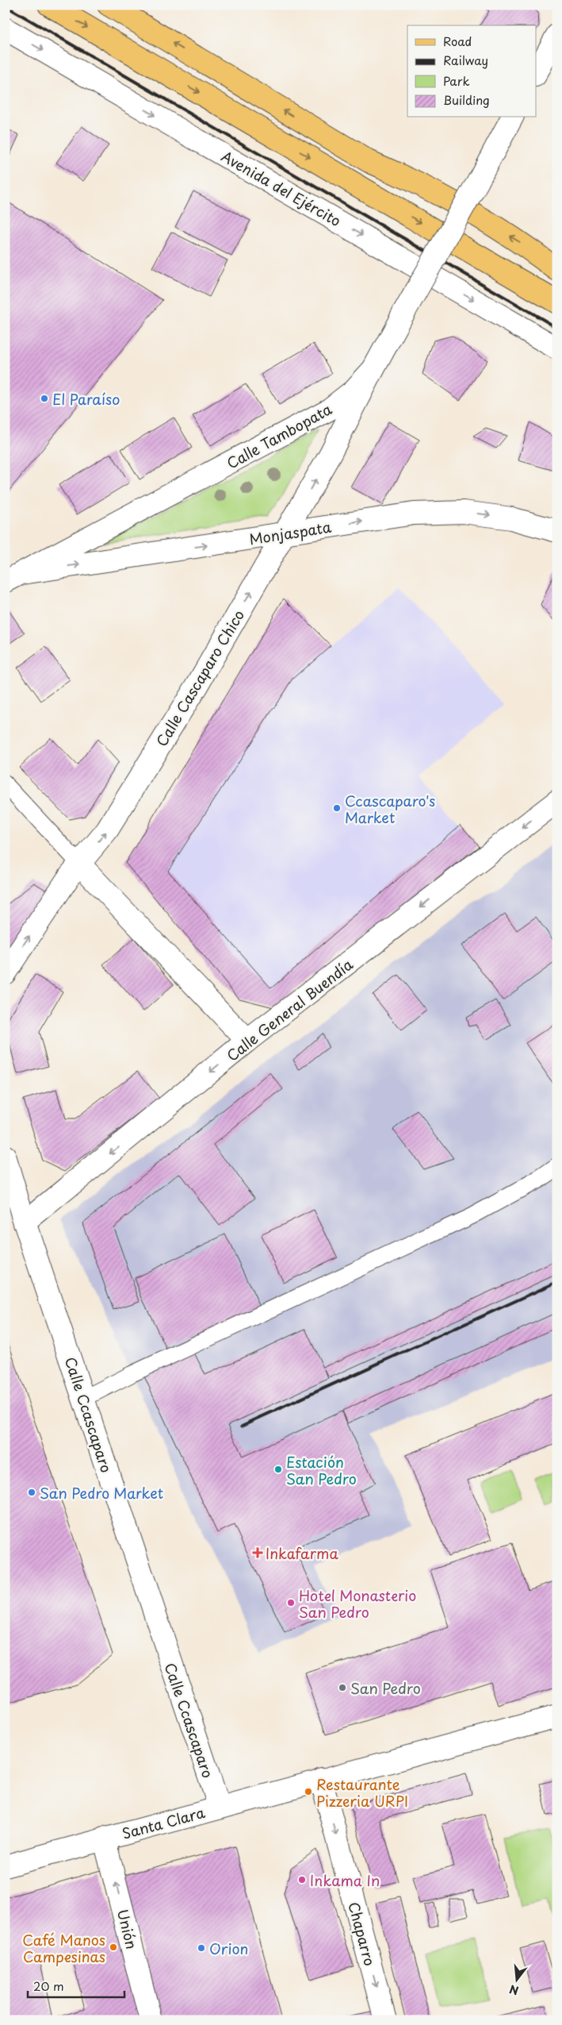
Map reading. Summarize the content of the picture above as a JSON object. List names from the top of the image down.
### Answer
{
  "streets": {
    "street": [
      "Avenida del Ejército",
      "Calle Tambopata",
      "Monjaspata",
      "Calle Cascaparo Chico",
      "Calle General Buendía",
      "Calle Ccascaparo",
      "Santa Clara",
      "Unión",
      "Chaparro"
    ]
  },
  "crossings": [
    ["Calle Tambopata", "Monjaspata"],
    ["Calle Tambopata", "Calle Cascaparo Chico"],
    ["Monjaspata", "Calle Cascaparo Chico"],
    ["Calle General Buendía", "Calle Ccascaparo"],
    ["Calle Ccascaparo", "Santa Clara"],
    ["Santa Clara", "Unión"],
    ["Santa Clara", "Chaparro"]
  ],
  "one_way": [
    "Avenida del Ejército",
    "Monjaspata",
    "Calle Cascaparo Chico",
    "Calle General Buendía",
    "Unión",
    "Chaparro"
  ],
  "places": {
    "other": [
      "El Paraíso",
      "Ccascaparo's Market",
      "Estación San Pedro",
      "San Pedro Market",
      "Hotel Monasterio San Pedro",
      "San Pedro",
      "Restaurante Pizzeria URPI",
      "Inkama In",
      "Café Manos Campesinas",
      "Orion"
    ],
    "health": ["Inkafarma"]
  },
  "legend": [
    "Road",
    "Railway",
    "Park",
    "Building"
  ],
  "scale_bar": "20 m",
  "north": "bottom"
}
